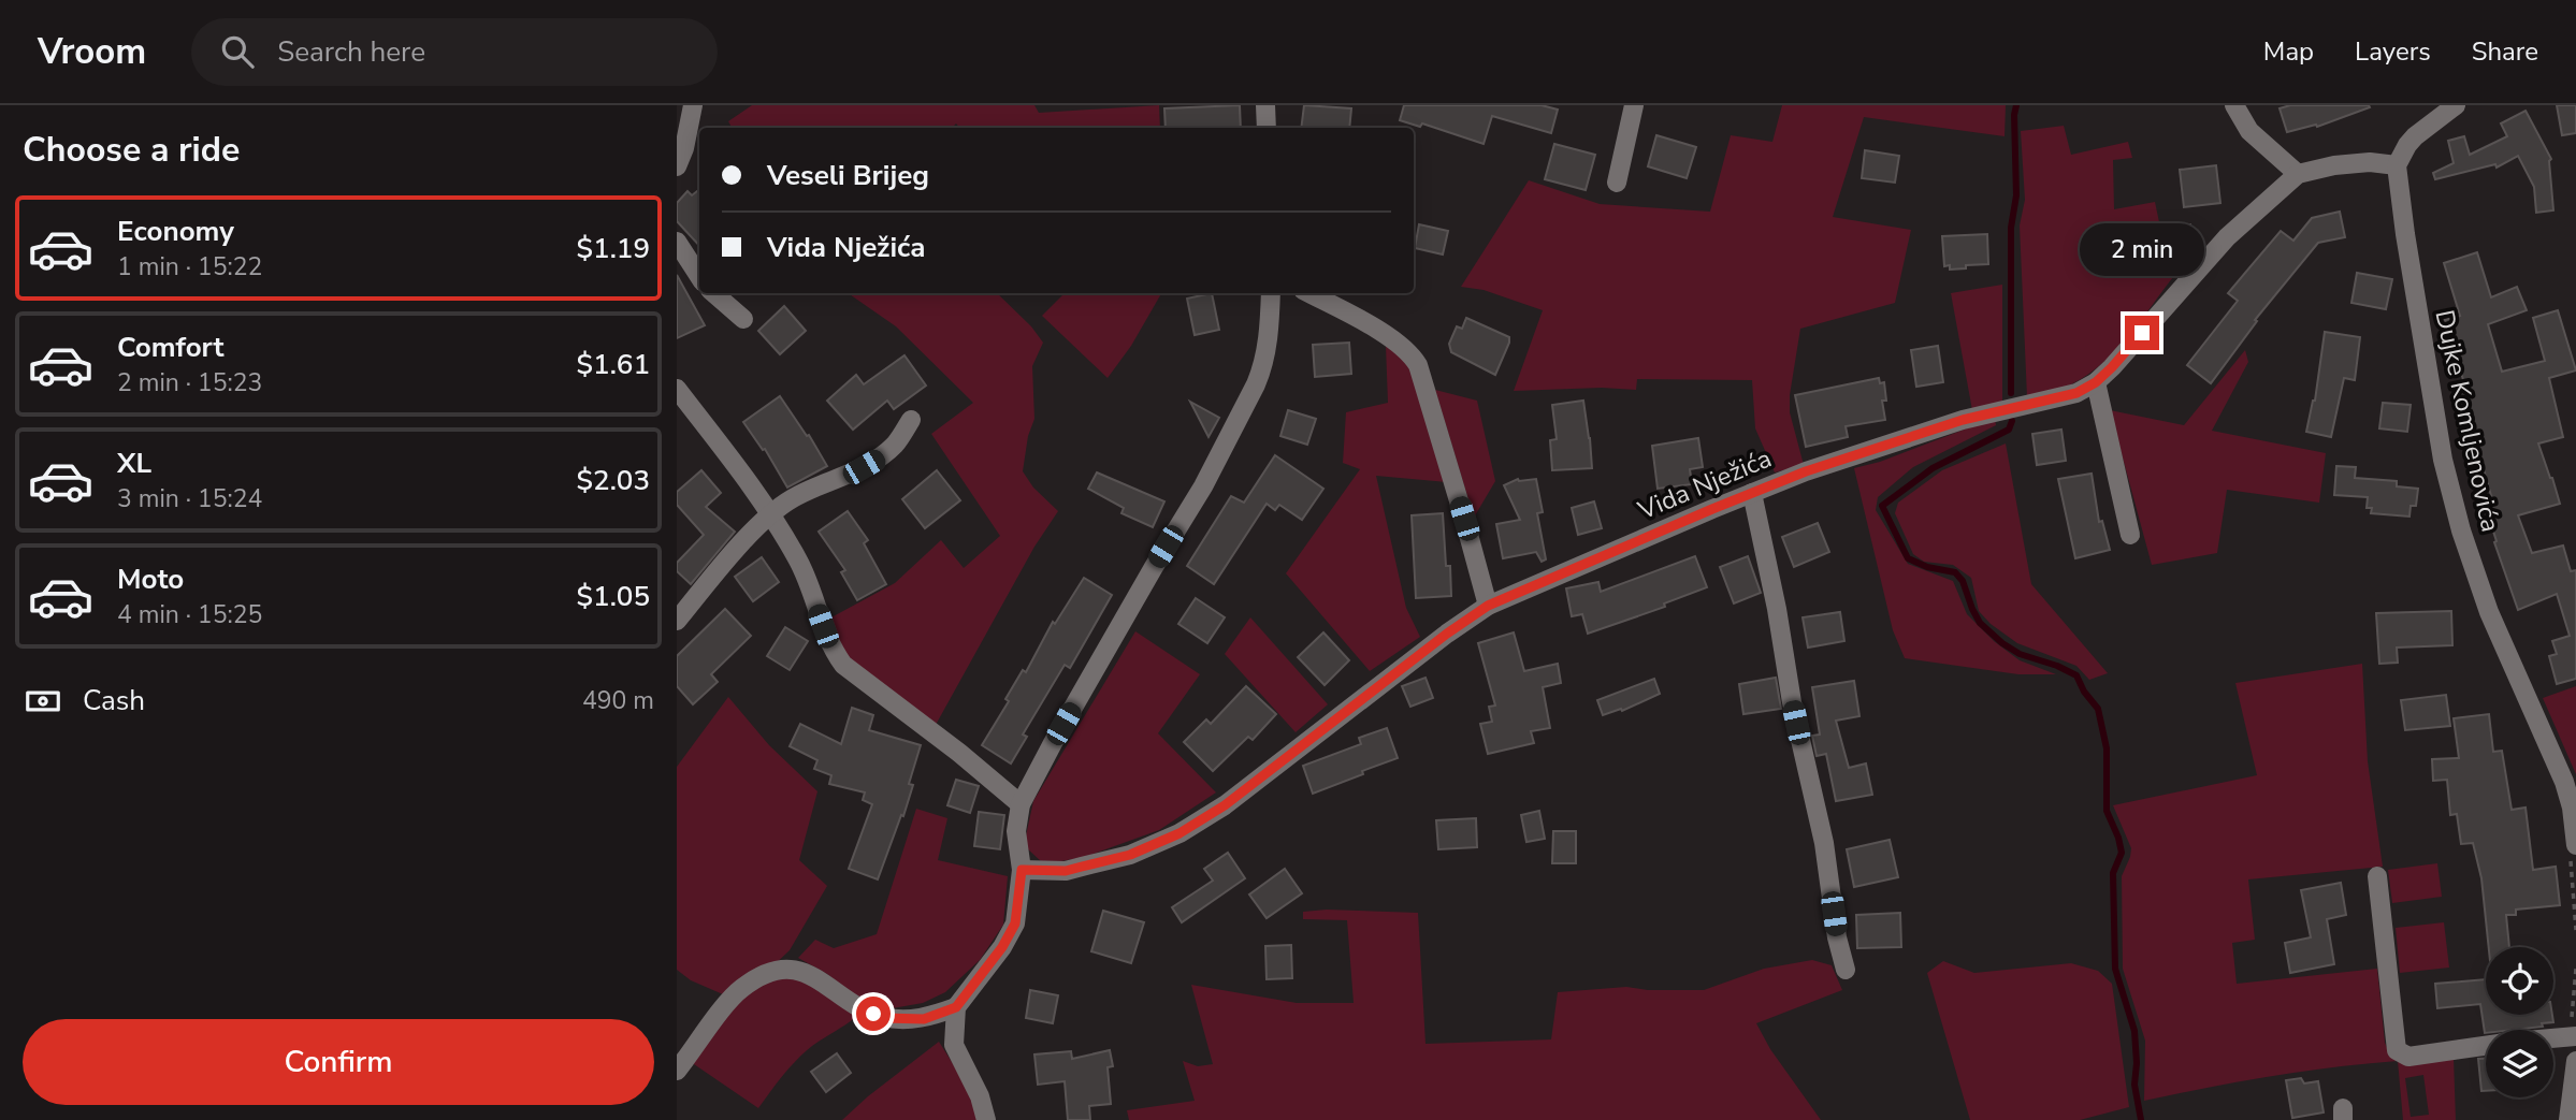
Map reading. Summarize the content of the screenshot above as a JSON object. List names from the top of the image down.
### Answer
{
  "streets": {
    "street": ["Dujke Komljenovića", "Vida Nježića"]
  },
  "crossings": [
    ["Dujke Komljenovića", "Vida Nježića"]
  ],
  "page": {
    "header": "Vroom",
    "search": "Search here",
    "nav": ["Map", "Layers", "Share"],
    "heading": "Choose a ride",
    "banner": ["Veseli Brijeg", "Vida Nježića"],
    "list": [
      {
        "name": "Economy",
        "note": "1 min · 15:22",
        "value": "$1.19"
      },
      {
        "name": "Comfort",
        "note": "2 min · 15:23",
        "value": "$1.61"
      },
      {
        "name": "XL",
        "note": "3 min · 15:24",
        "value": "$2.03"
      },
      {
        "name": "Moto",
        "note": "4 min · 15:25",
        "value": "$1.05"
      }
    ],
    "bubble": "2 min",
    "pay": ["Cash", "490 m"],
    "buttons": "Confirm"
  }
}
